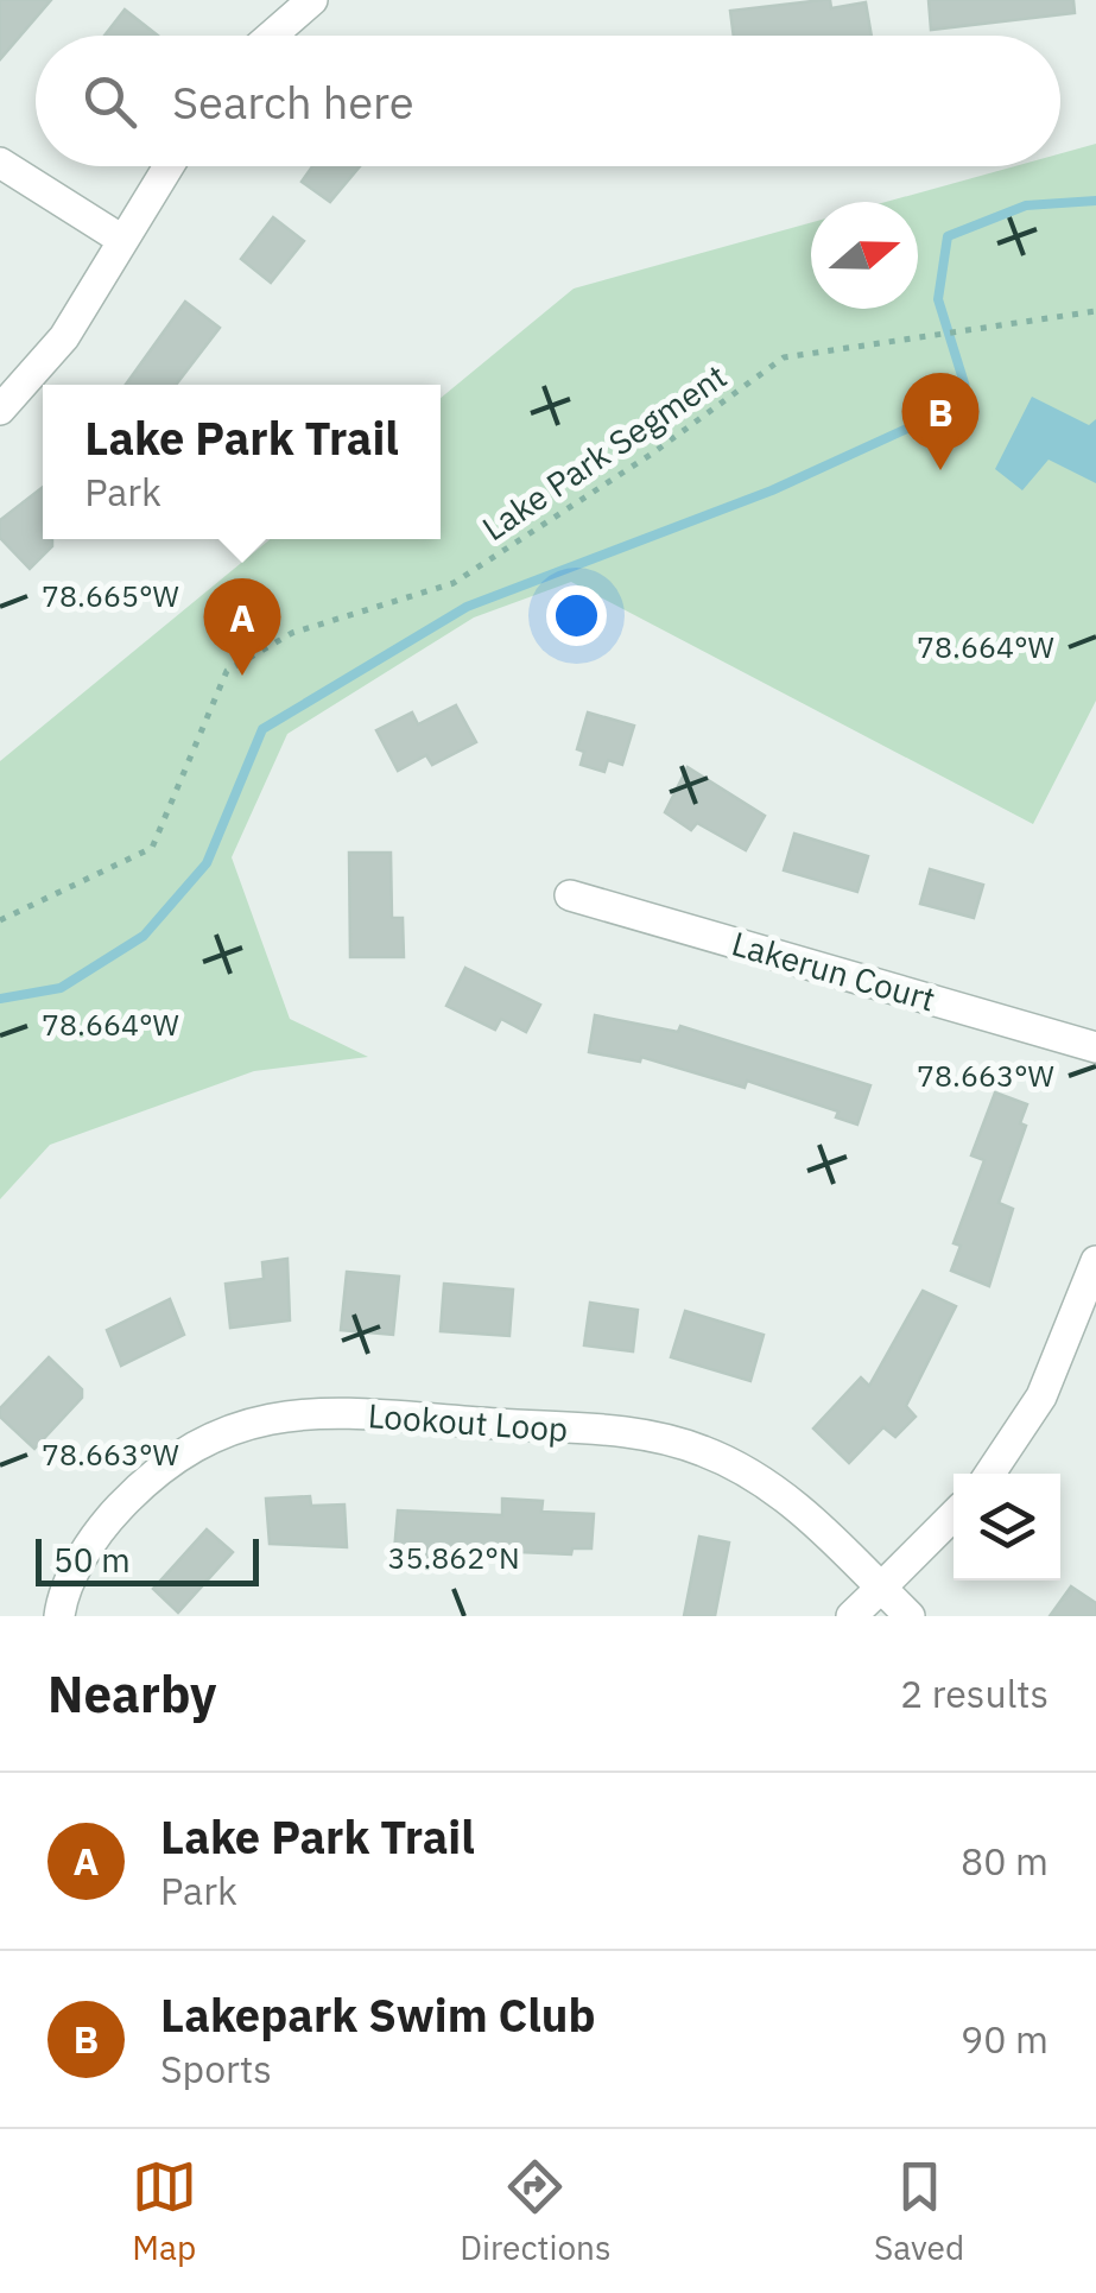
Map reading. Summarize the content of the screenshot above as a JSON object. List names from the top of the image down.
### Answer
{
  "streets": {
    "street": ["Lakerun Court", "Lookout Loop"],
    "path": ["Lake Park Segment"]
  },
  "scale_bar": "50 m",
  "north": "right",
  "page": {
    "search": "Search here",
    "pins": ["B", "A"],
    "popup": ["Lake Park Trail", "Park"],
    "scale": "50 m",
    "heading": ["Nearby", "2 results"],
    "list": [
      {
        "mark": "A",
        "name": "Lake Park Trail",
        "note": "Park",
        "value": "80 m"
      },
      {
        "mark": "B",
        "name": "Lakepark Swim Club",
        "note": "Sports",
        "value": "90 m"
      }
    ],
    "nav": ["Map", "Directions", "Saved"]
  },
  "coordinates": [
    "78.665°W",
    "78.664°W",
    "78.663°W",
    "35.862°N"
  ]
}
